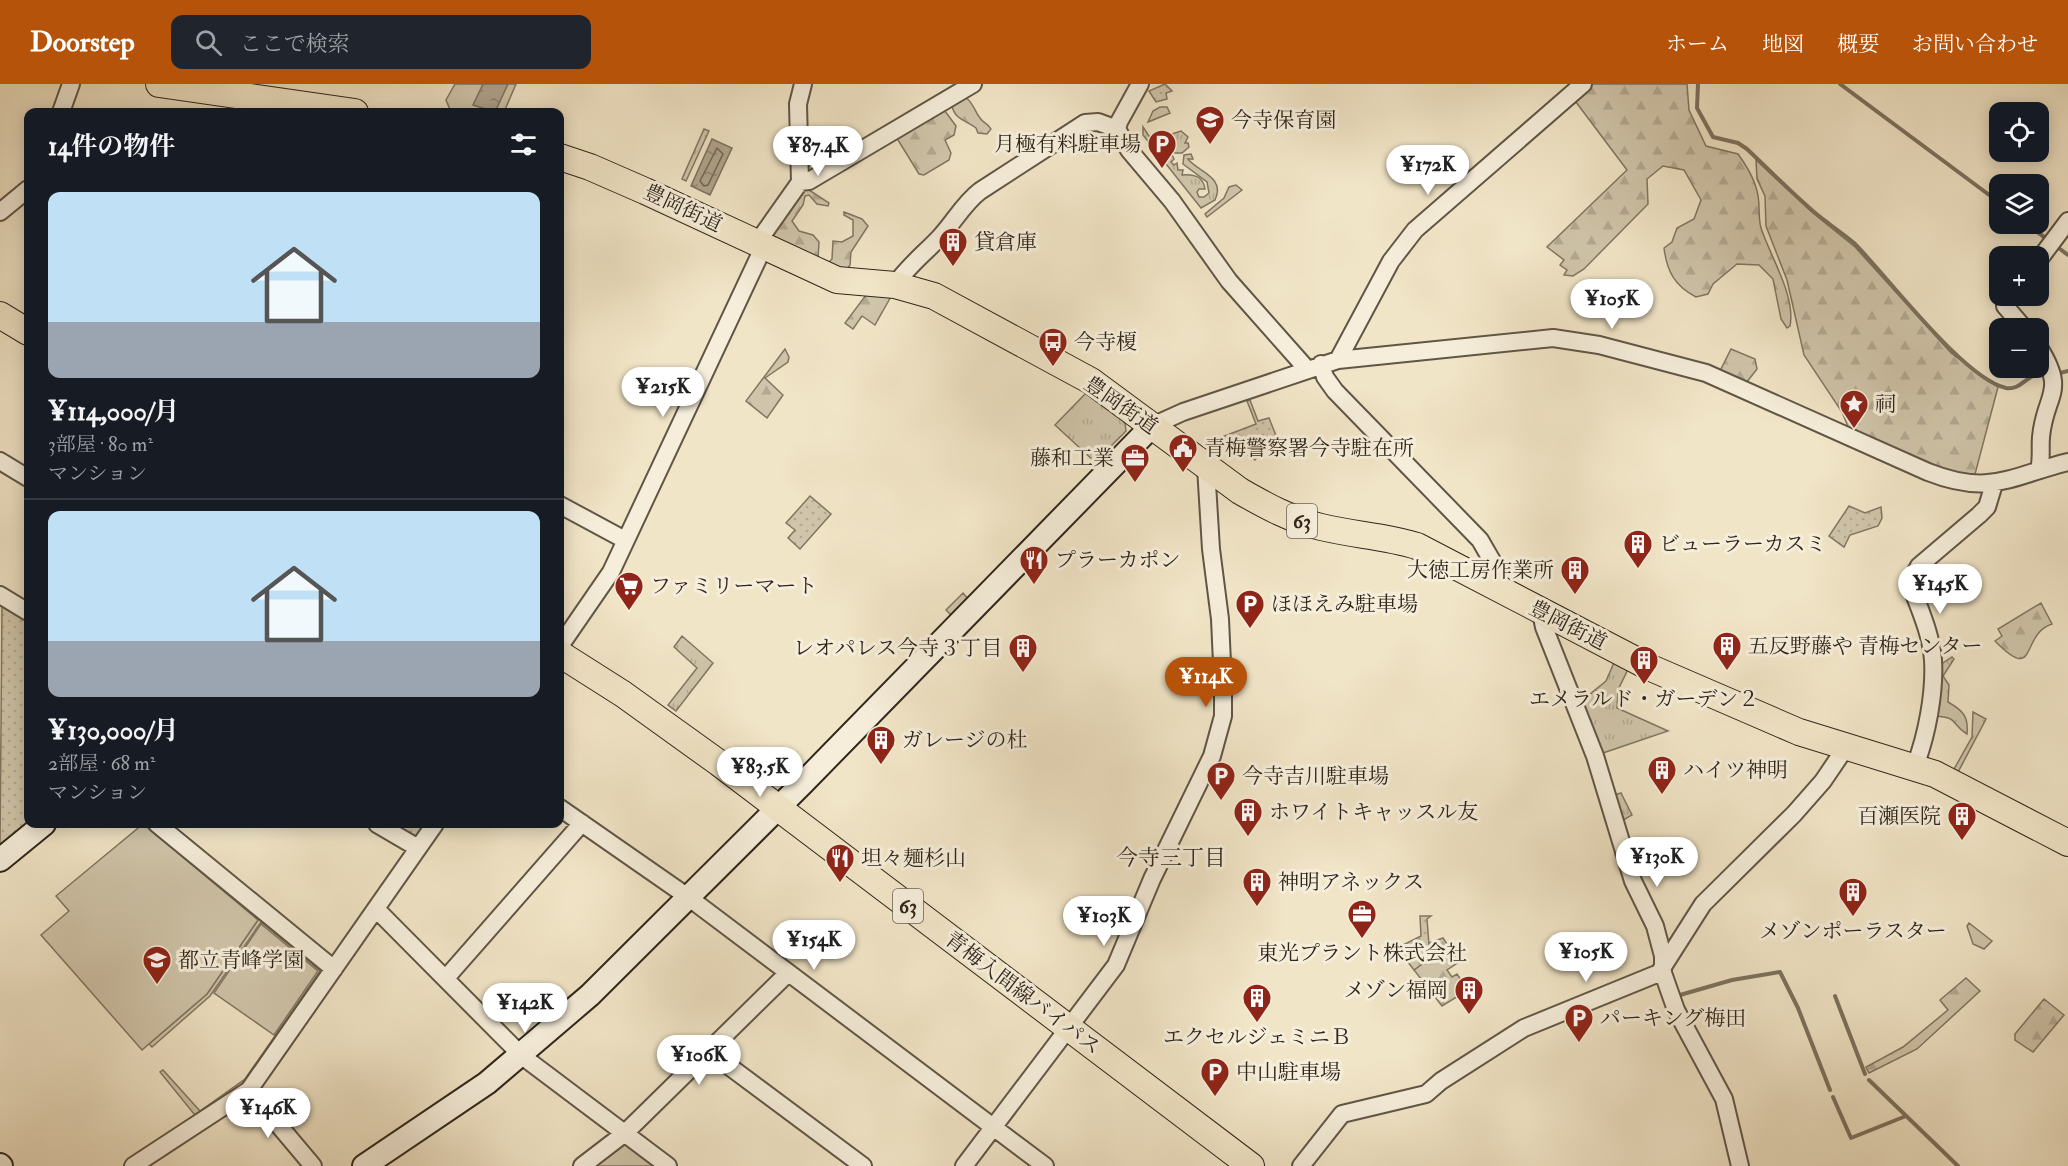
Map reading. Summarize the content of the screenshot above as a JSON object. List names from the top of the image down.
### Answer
{
  "streets": {
    "main road": ["豊岡街道", "63", "青梅入間線バイパス"]
  },
  "districts": ["今寺三丁目"],
  "places": {
    "school or university": ["今寺保育園", "都立青峰学園"],
    "parking": [
      "月極有料駐車場",
      "ほほえみ駐車場",
      "今寺吉川駐車場",
      "パーキング梅田",
      "中山駐車場"
    ],
    "building": [
      "貸倉庫",
      "ビューラーカスミ",
      "大徳工房作業所",
      "五反野藤や 青梅センター",
      "レオパレス今寺３丁目",
      "エメラルド・ガーデン２",
      "ガレージの杜",
      "ハイツ神明",
      "ホワイトキャッスル友",
      "百瀬医院",
      "神明アネックス",
      "メゾンポーラスター",
      "メゾン福岡",
      "エクセルジェミニＢ"
    ],
    "bus stop": ["今寺榎"],
    "place": ["祠"],
    "public building": ["青梅警察署今寺駐在所"],
    "office": ["藤和工業", "東光プラント株式会社"],
    "restaurant": ["プラーカポン", "坦々麺杉山"],
    "supermarket": ["ファミリーマート"]
  },
  "page": {
    "header": "Doorstep",
    "search": "ここで検索",
    "nav": [
      "ホーム",
      "地図",
      "概要",
      "お問い合わせ"
    ],
    "map_buttons": ["+", "−"],
    "heading": "14件の物件",
    "price": [
      "¥87.4K",
      "¥172K",
      "¥105K",
      "¥215K",
      "¥145K",
      "¥114K",
      "¥83.5K",
      "¥130K",
      "¥103K",
      "¥154K",
      "¥105K",
      "¥142K",
      "¥106K",
      "¥146K"
    ],
    "list": [
      {
        "name": "¥114,000/月",
        "note": "3部屋 · 80 m² · マンション"
      },
      {
        "name": "¥130,000/月",
        "note": "2部屋 · 68 m² · マンション"
      }
    ]
  }
}
